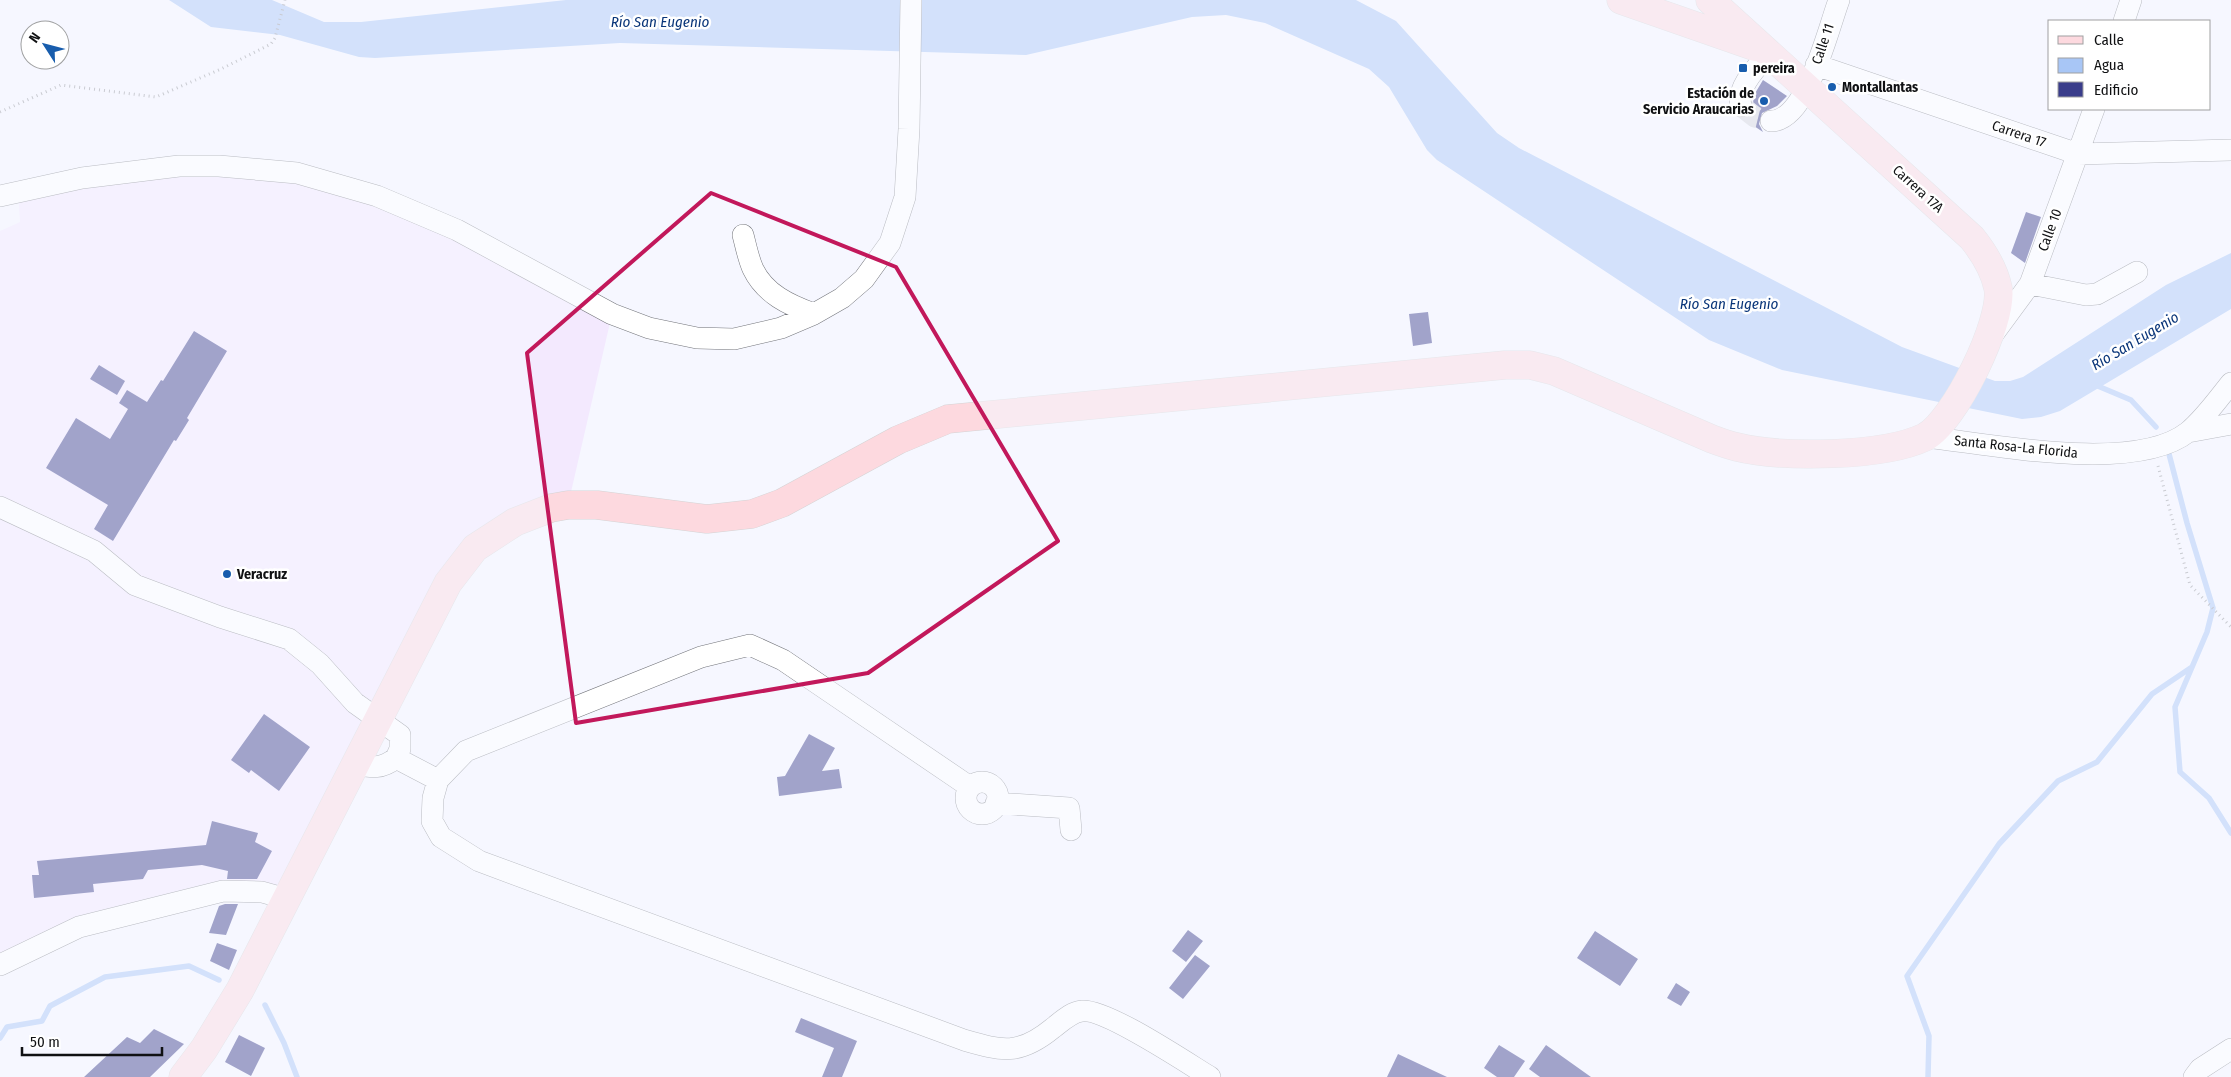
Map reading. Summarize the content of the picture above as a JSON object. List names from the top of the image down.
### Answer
{
  "streets": {
    "main road": ["Carrera 17A"],
    "street": [
      "Calle 11",
      "Carrera 17",
      "Calle 10",
      "Santa Rosa-La Florida"
    ]
  },
  "crossings": [
    ["Calle 11", "Carrera 17"],
    ["Calle 11", "Carrera 17A"],
    ["Carrera 17", "Carrera 17A"],
    ["Carrera 17", "Calle 10"],
    ["Carrera 17A", "Calle 10"],
    ["Carrera 17A", "Santa Rosa-La Florida"]
  ],
  "water": ["Río San Eugenio"],
  "places": {
    "transit": ["pereira"],
    "other": ["Montallantas", "Estación de Servicio Araucarias", "Veracruz"]
  },
  "legend": ["Calle", "Agua", "Edificio"],
  "scale_bar": "50 m",
  "north": "top left"
}
